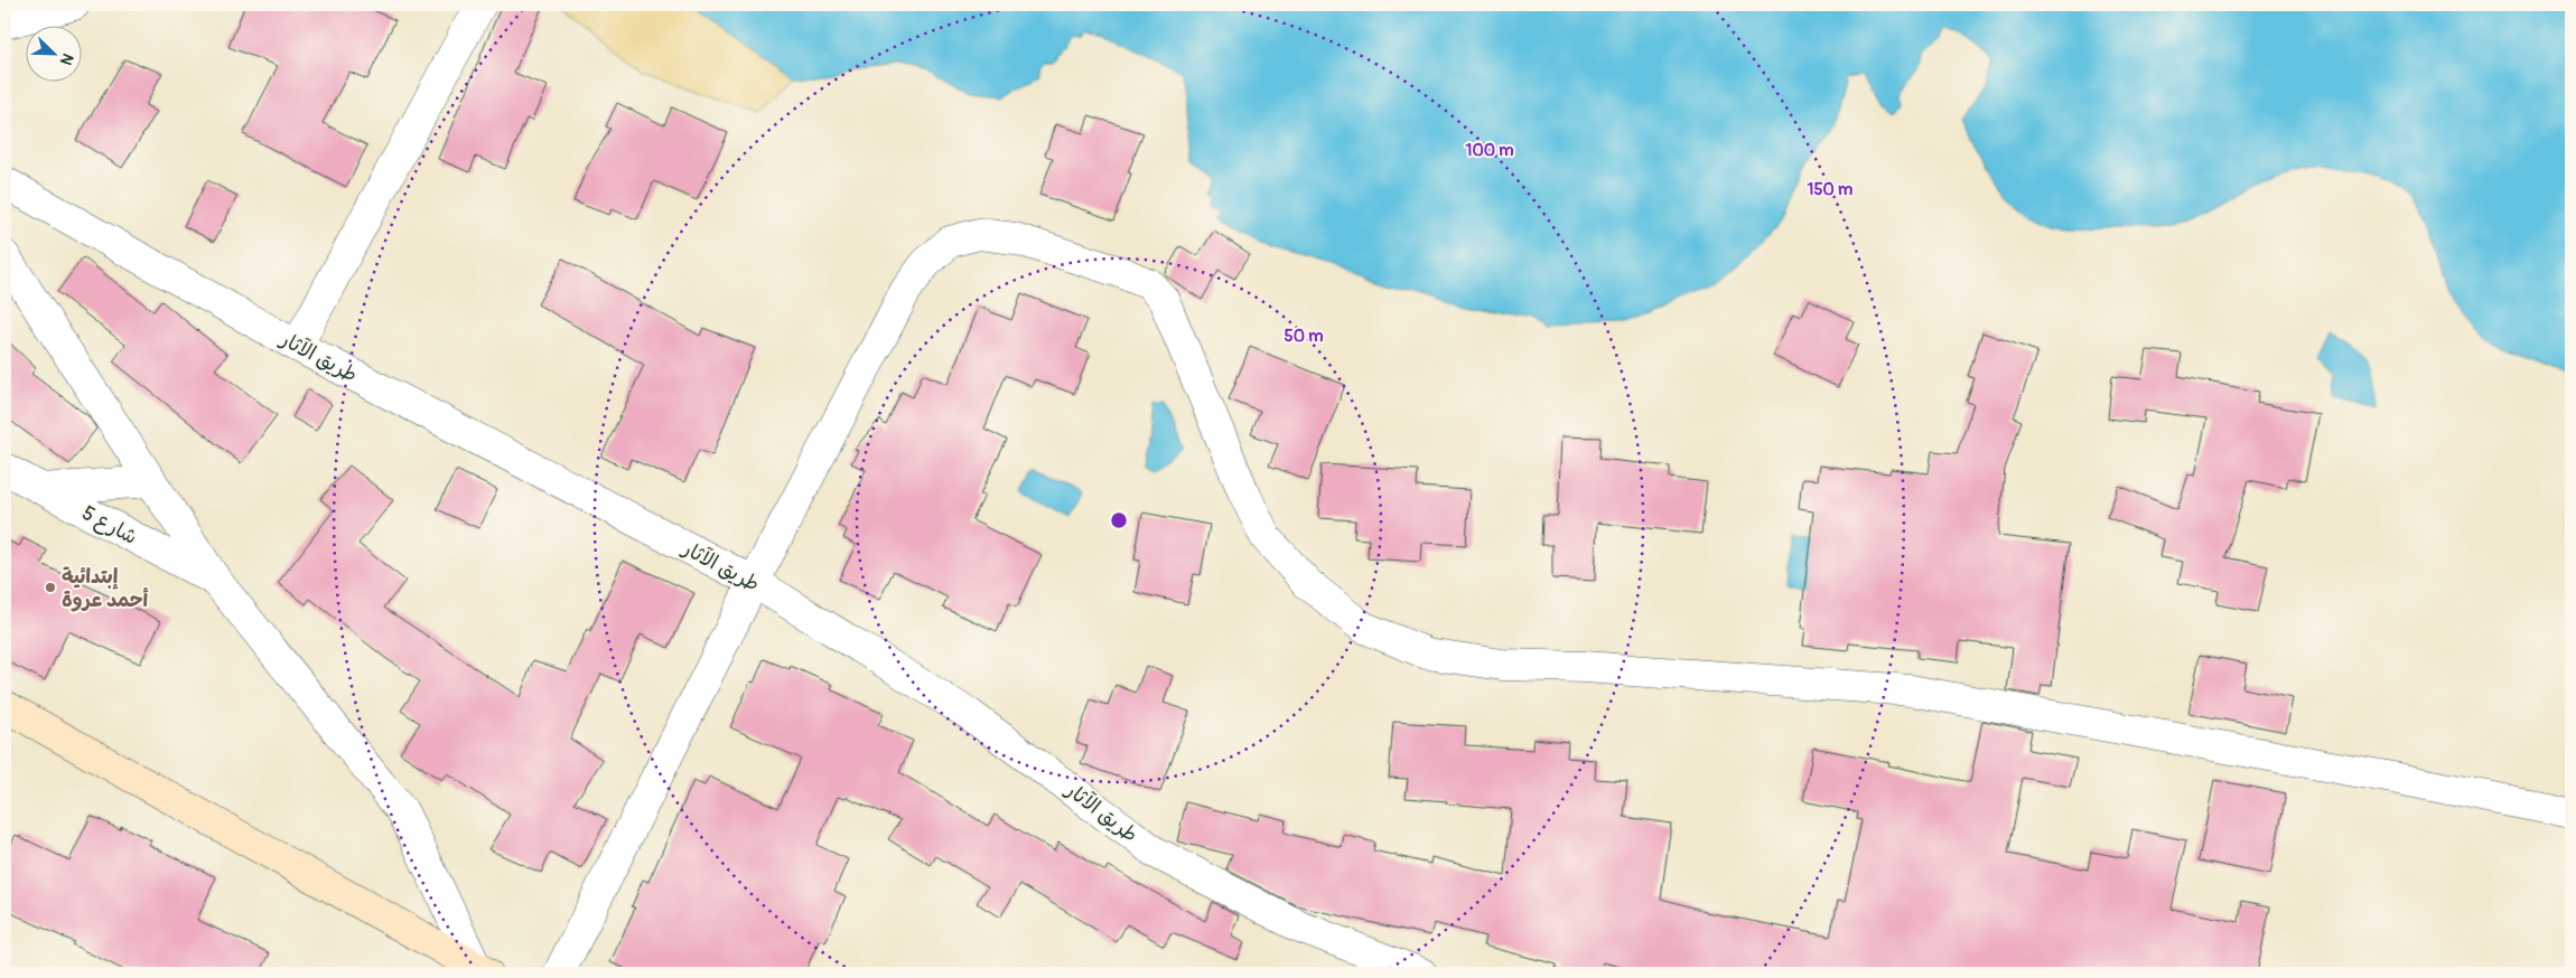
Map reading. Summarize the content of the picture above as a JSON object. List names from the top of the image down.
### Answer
{
  "streets": {
    "street": ["طريق الآثار", "شارع 5"]
  },
  "places": ["إبتدائية أحمد عروة"],
  "north": "bottom right",
  "rings": ["100 m", "150 m", "50 m"]
}
